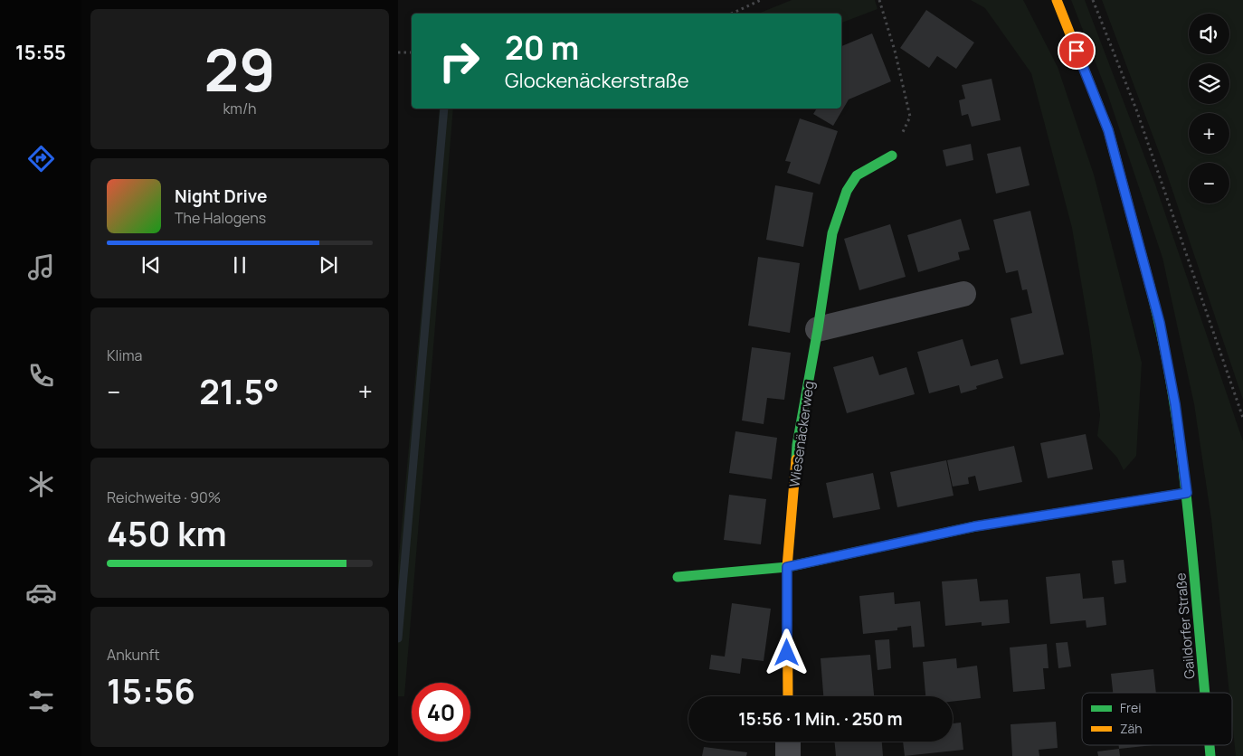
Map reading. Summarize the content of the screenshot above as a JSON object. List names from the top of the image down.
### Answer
{
  "streets": {
    "street": ["Wiesenäckerweg", "Gaildorfer Straße"]
  },
  "legend": ["Frei", "Zäh"],
  "page": {
    "tabs": "15:55",
    "tile": [
      ["29", "km/h"],
      "Klima",
      ["Reichweite · 90%", "450 km"],
      ["Ankunft", "15:56"]
    ],
    "map_buttons": ["+", "−"],
    "turn": ["20 m", "Glockenäckerstraße"],
    "song": ["Night Drive", "The Halogens"],
    "heat": ["−", "21.5°", "+"],
    "limit": "40",
    "trip": "15:56 · 1 Min. · 250 m"
  }
}
